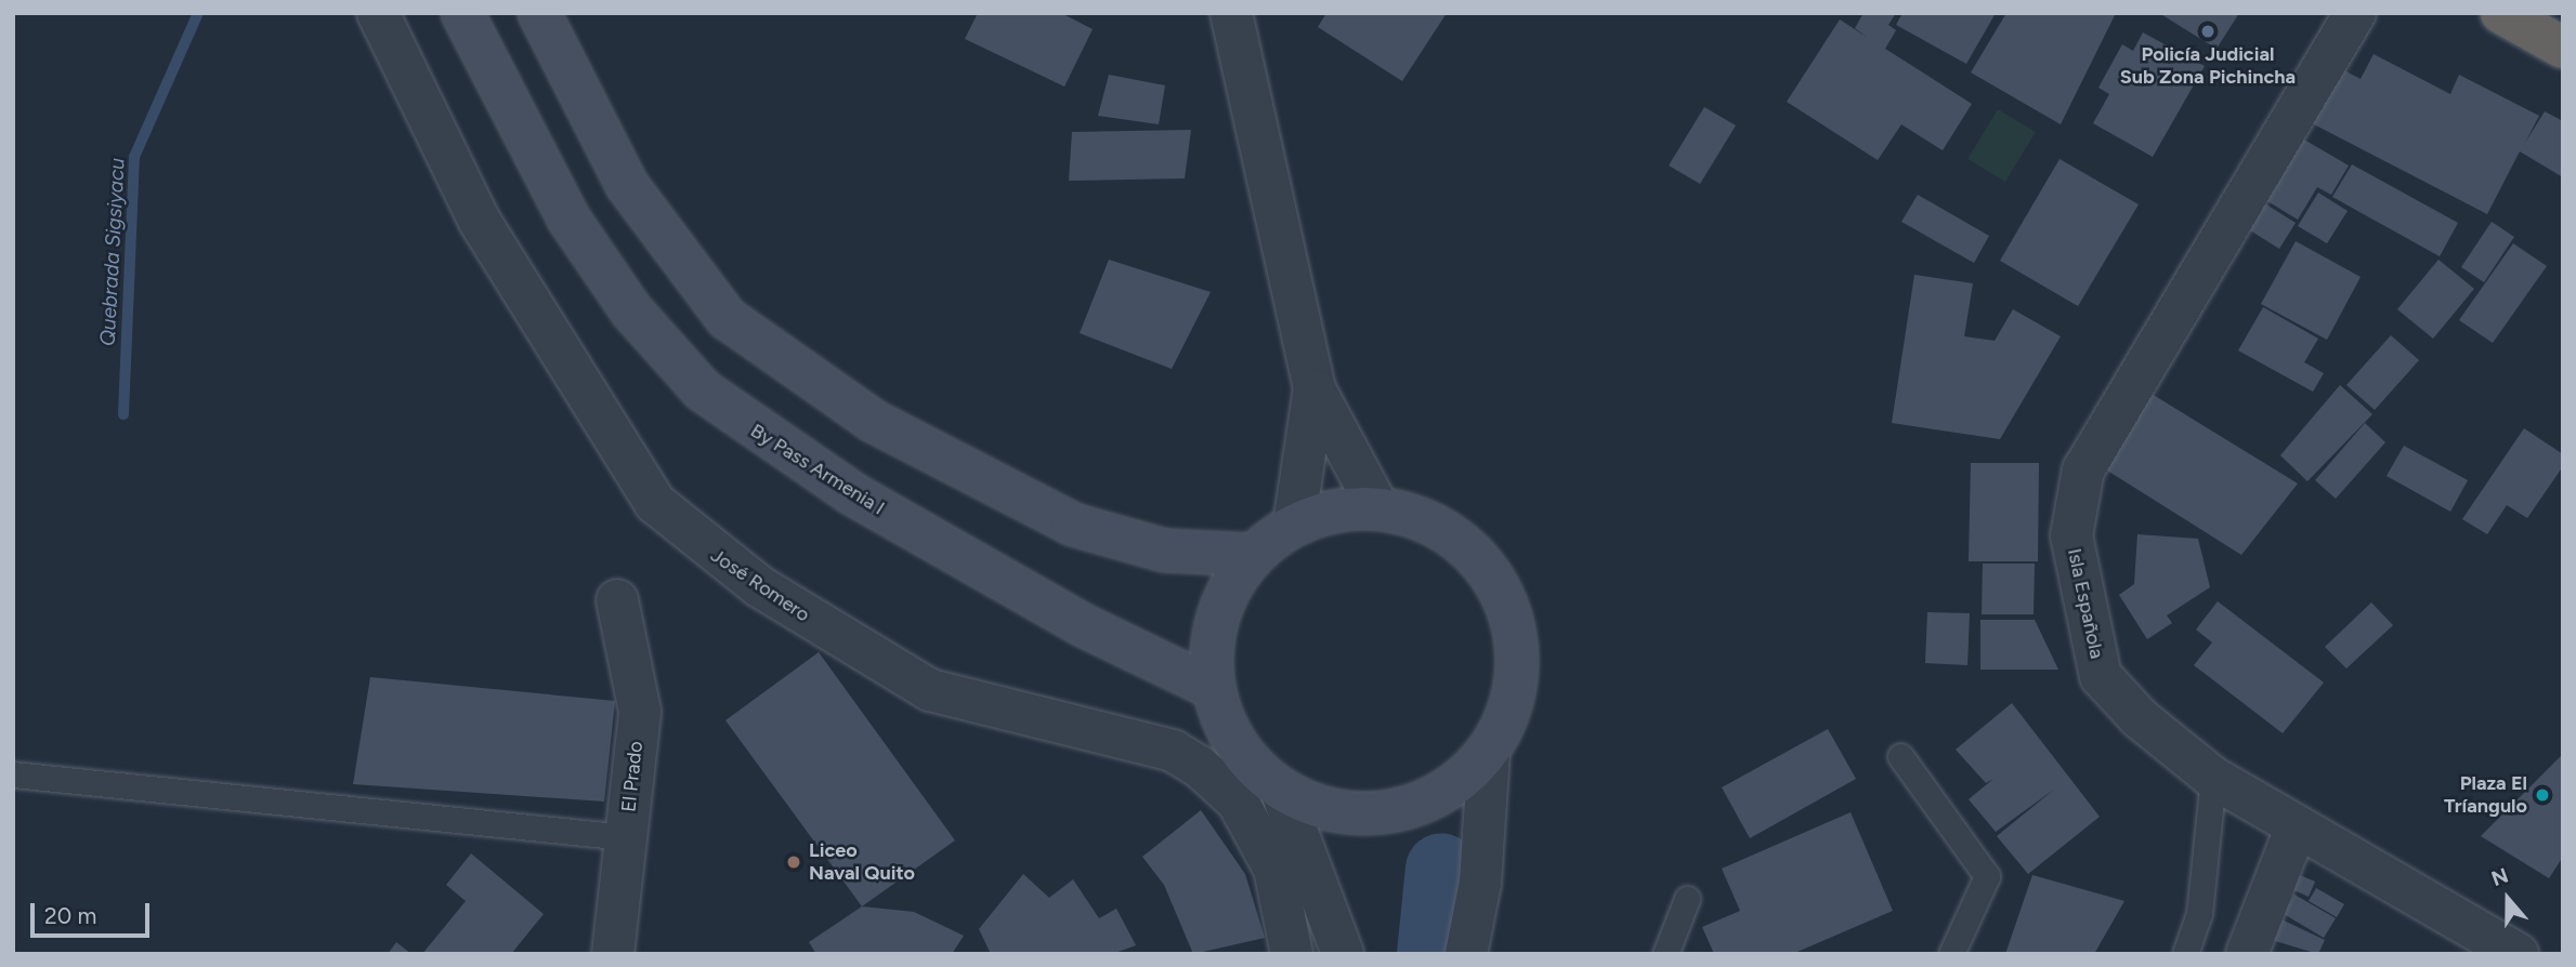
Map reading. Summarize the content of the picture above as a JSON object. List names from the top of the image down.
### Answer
{
  "streets": {
    "main road": ["By Pass Armenia I"],
    "street": ["José Romero", "Isla Española", "El Prado"]
  },
  "water": ["Quebrada Sigsiyacu"],
  "places": ["Policía Judicial Sub Zona Pichincha", "Plaza El Tríangulo", "Liceo Naval Quito"],
  "scale_bar": "20 m",
  "north": "top"
}
